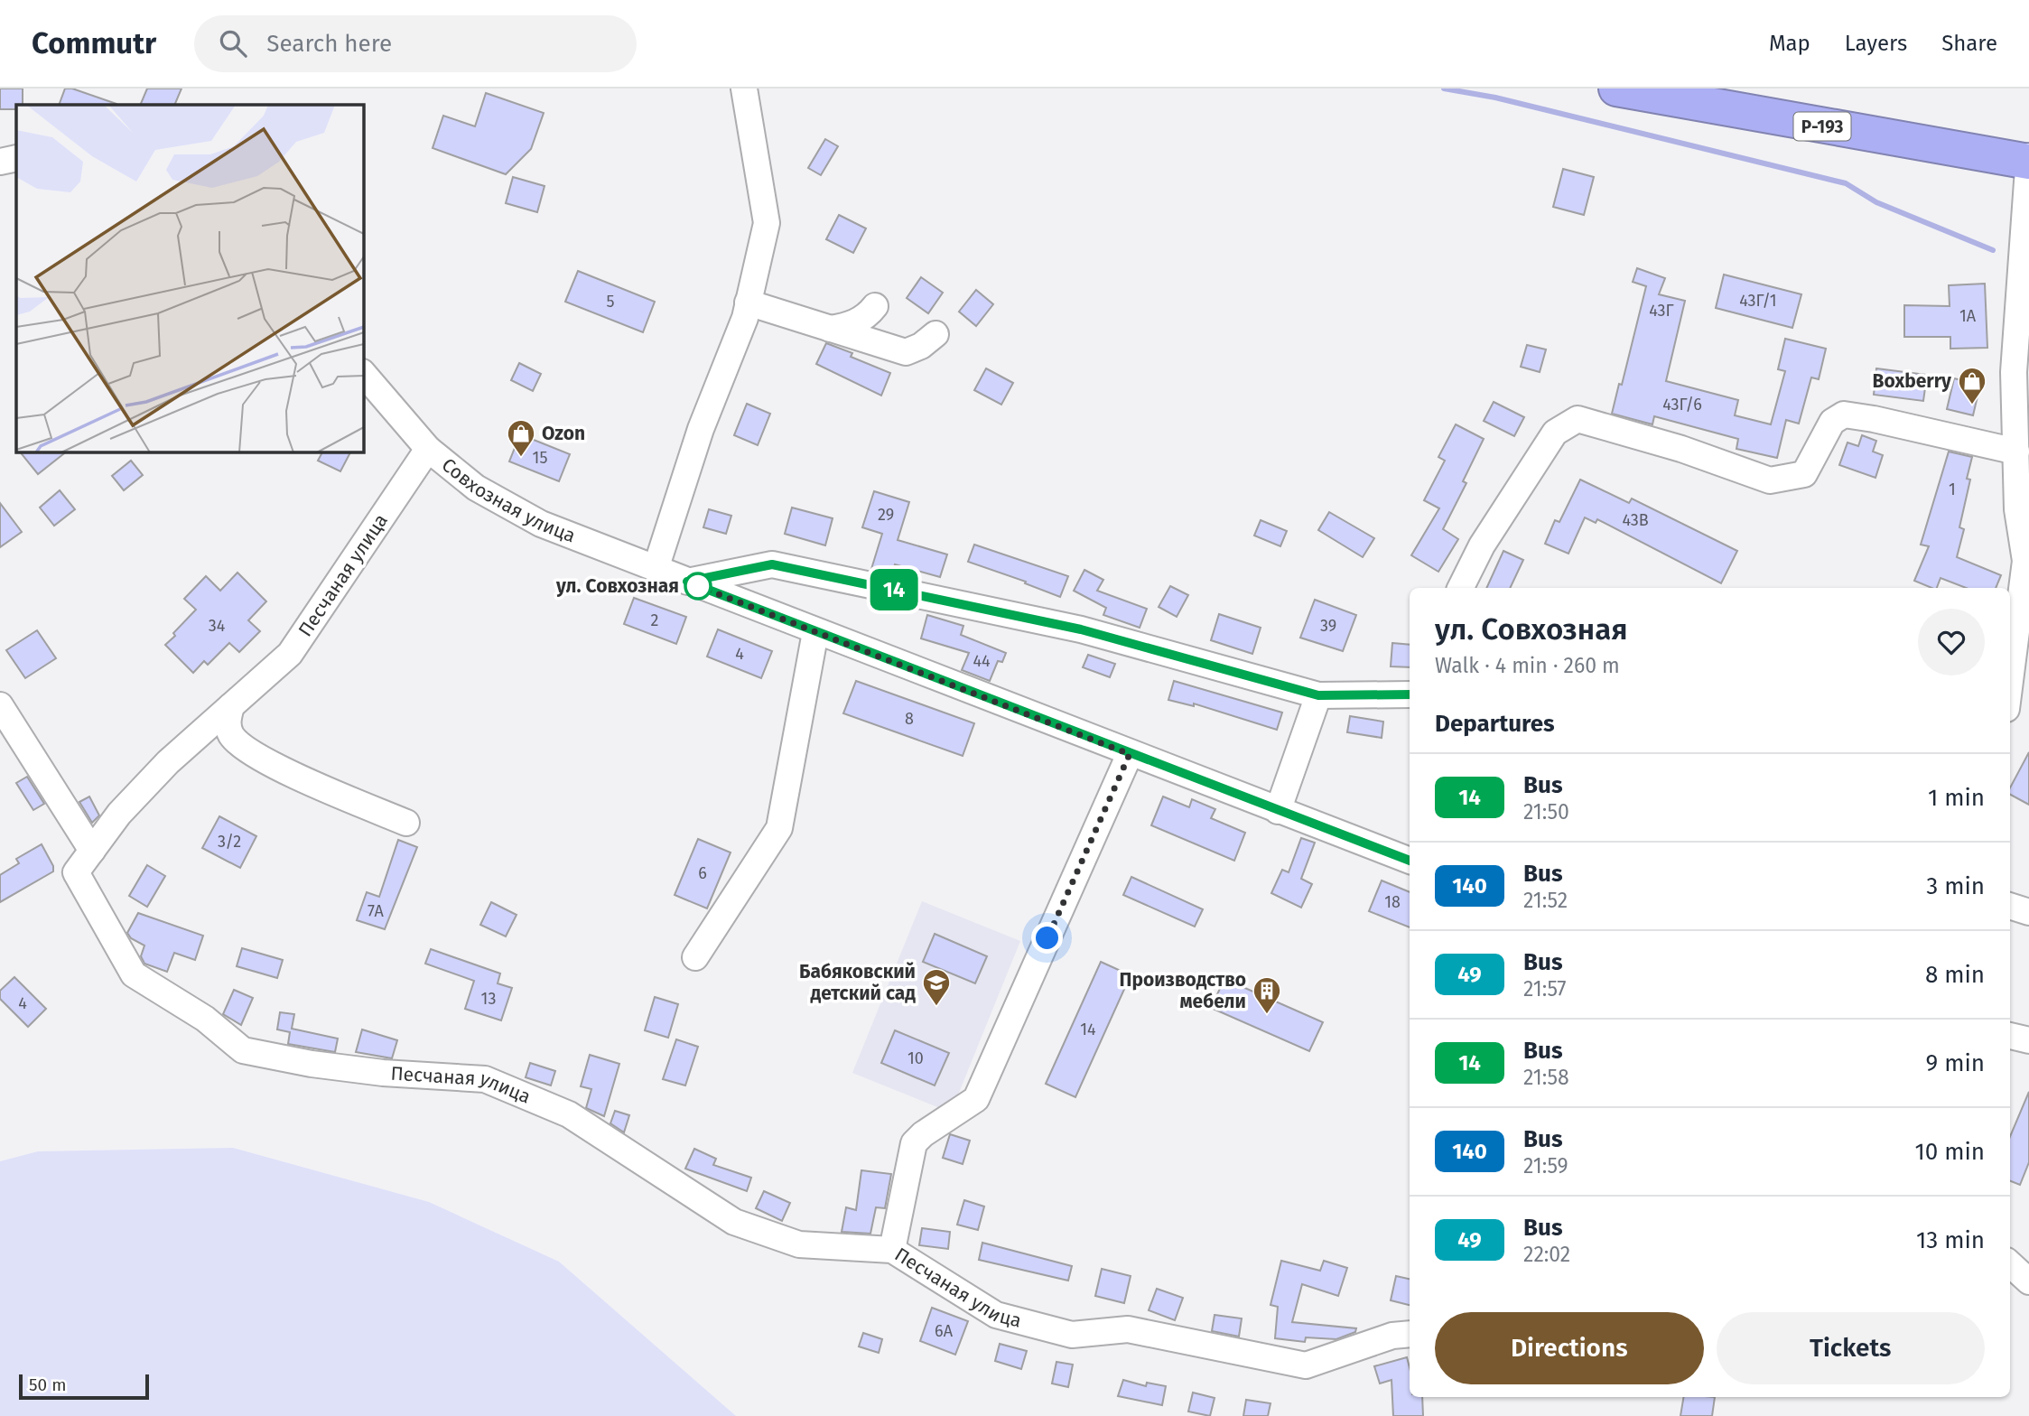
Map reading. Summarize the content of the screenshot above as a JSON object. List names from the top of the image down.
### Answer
{
  "streets": {
    "highway": ["Р-193"],
    "street": ["Совхозная улица", "Песчаная улица"]
  },
  "crossings": [
    ["Совхозная улица", "Песчаная улица"]
  ],
  "places": {
    "shop": ["Boxberry", "Ozon"],
    "other": ["ул. Совхозная"],
    "school or university": ["Бабяковский детский сад"],
    "building": ["Производство мебели"]
  },
  "lines": ["bus line 14"],
  "house_numbers": [
    "43Г/1",
    "5",
    "43Г",
    "1А",
    "43Г/6",
    "15",
    "1",
    "29",
    "43В",
    "2",
    "34",
    "39",
    "4",
    "44",
    "8",
    "3/2",
    "6",
    "18",
    "7А",
    "13",
    "4",
    "14",
    "10",
    "6А"
  ],
  "scale_bar": "50 m",
  "page": {
    "header": "Commutr",
    "search": "Search here",
    "nav": ["Map", "Layers", "Share"],
    "on_map": "14",
    "heading": [
      ["ул. Совхозная", "Walk · 4 min · 260 m"],
      "Departures"
    ],
    "list": [
      {
        "mark": "14",
        "name": "Bus",
        "note": "21:50",
        "value": "1 min"
      },
      {
        "mark": "140",
        "name": "Bus",
        "note": "21:52",
        "value": "3 min"
      },
      {
        "mark": "49",
        "name": "Bus",
        "note": "21:57",
        "value": "8 min"
      },
      {
        "mark": "14",
        "name": "Bus",
        "note": "21:58",
        "value": "9 min"
      },
      {
        "mark": "140",
        "name": "Bus",
        "note": "21:59",
        "value": "10 min"
      },
      {
        "mark": "49",
        "name": "Bus",
        "note": "22:02",
        "value": "13 min"
      }
    ],
    "buttons": ["Directions", "Tickets"],
    "scale": "50 m"
  }
}
